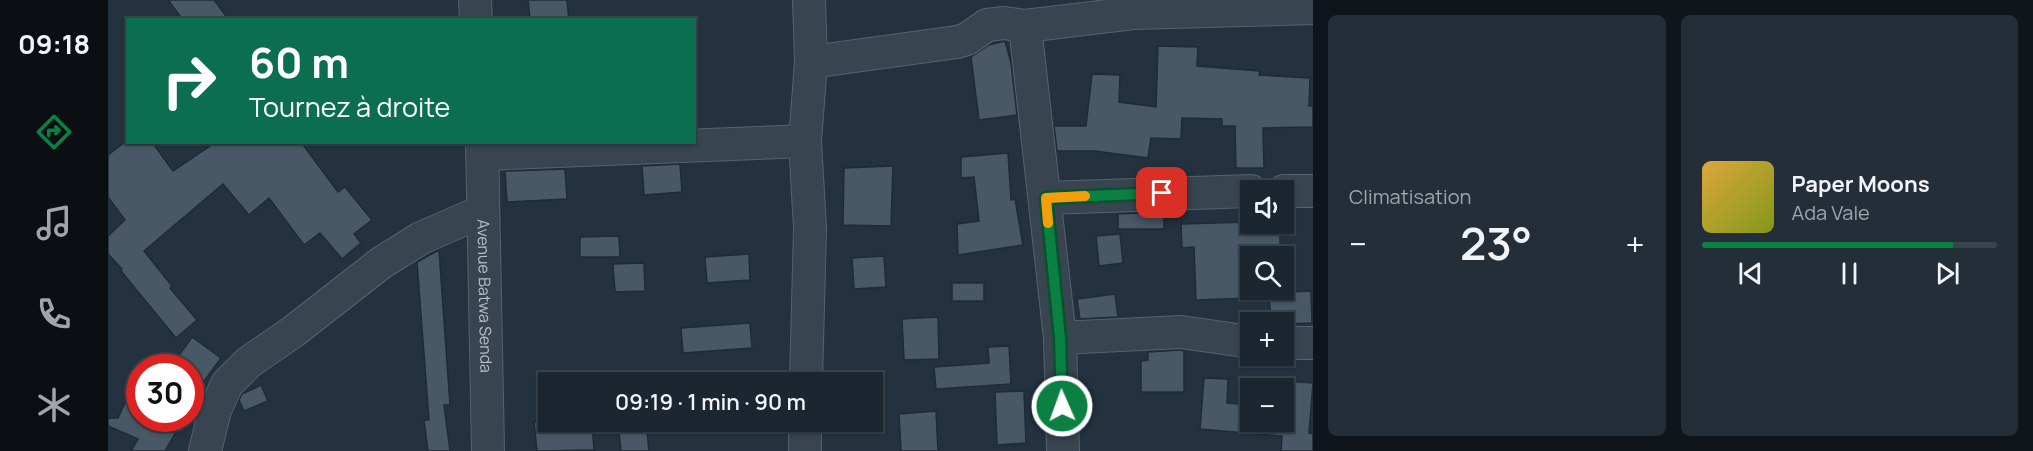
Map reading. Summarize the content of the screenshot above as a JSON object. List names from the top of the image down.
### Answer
{
  "streets": {
    "street": ["Avenue Batwa Senda"]
  },
  "page": {
    "tabs": "09:18",
    "tile": "Climatisation",
    "turn": ["60 m", "Tournez à droite"],
    "song": ["Paper Moons", "Ada Vale"],
    "map_buttons": ["+", "−"],
    "heat": ["−", "23°", "+"],
    "limit": "30",
    "trip": "09:19 · 1 min · 90 m"
  }
}
